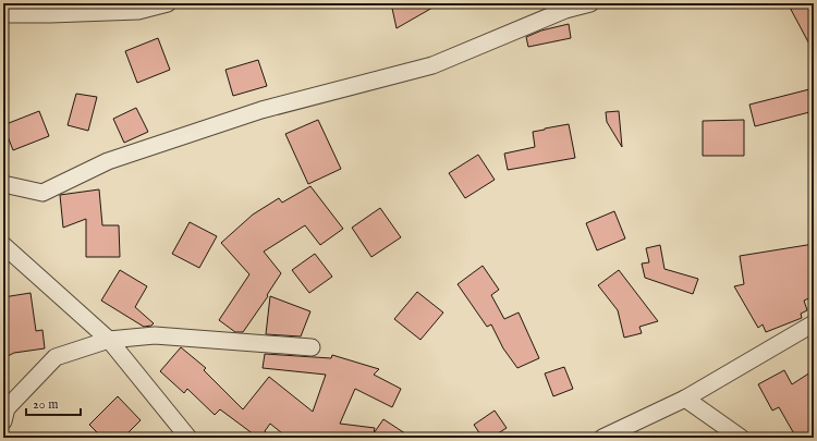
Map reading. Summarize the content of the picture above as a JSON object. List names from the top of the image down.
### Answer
{
  "scale_bar": "20 m"
}
